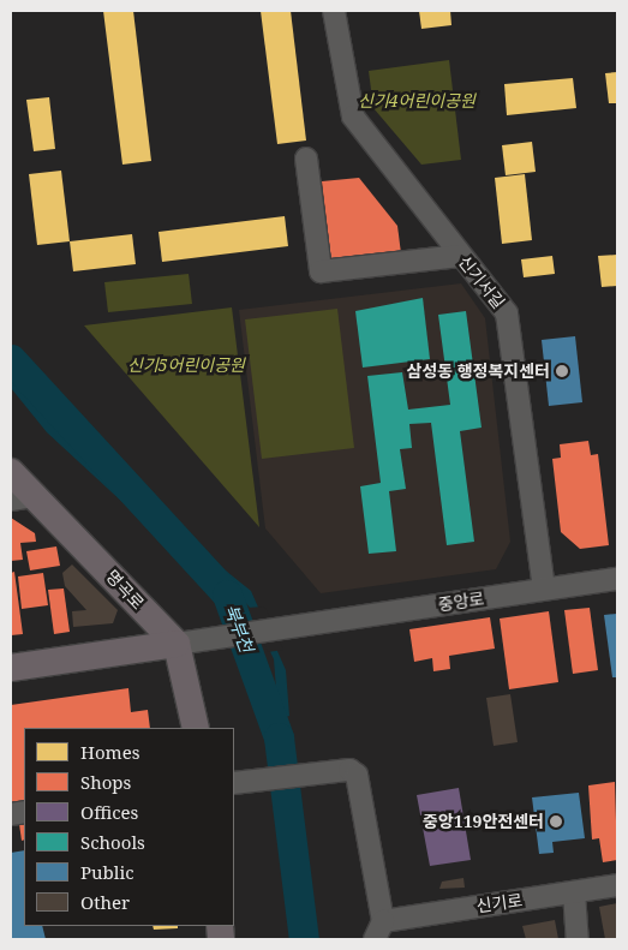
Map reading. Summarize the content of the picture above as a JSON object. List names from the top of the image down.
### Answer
{
  "streets": {
    "main road": ["명곡로"],
    "street": ["신기서길", "중앙로", "신기로"]
  },
  "crossings": [
    ["신기서길", "중앙로"],
    ["명곡로", "중앙로"]
  ],
  "water": ["북부천"],
  "parks": ["신기4어린이공원", "신기5어린이공원"],
  "places": ["삼성동 행정복지센터", "중앙119안전센터"],
  "legend": [
    "Homes",
    "Shops",
    "Offices",
    "Schools",
    "Public",
    "Other"
  ]
}
